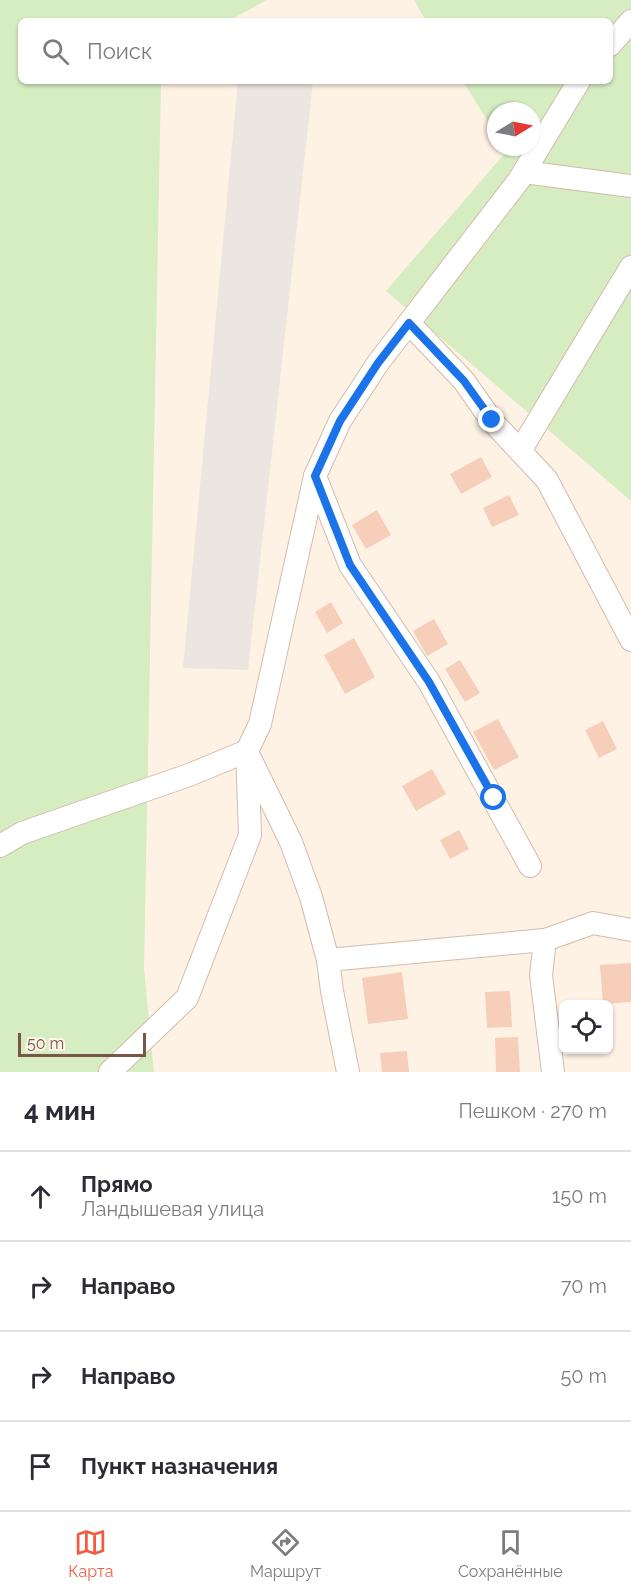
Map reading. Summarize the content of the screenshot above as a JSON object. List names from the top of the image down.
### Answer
{
  "scale_bar": "50 m",
  "north": "right",
  "page": {
    "search": "Поиск",
    "scale": "50 m",
    "heading": ["4 мин", "Пешком · 270 m"],
    "list": [
      ["Прямо", "Ландышевая улица", "150 m"],
      ["Направо", "70 m"],
      ["Направо", "50 m"],
      "Пункт назначения"
    ],
    "nav": ["Карта", "Маршрут", "Сохранённые"]
  }
}
